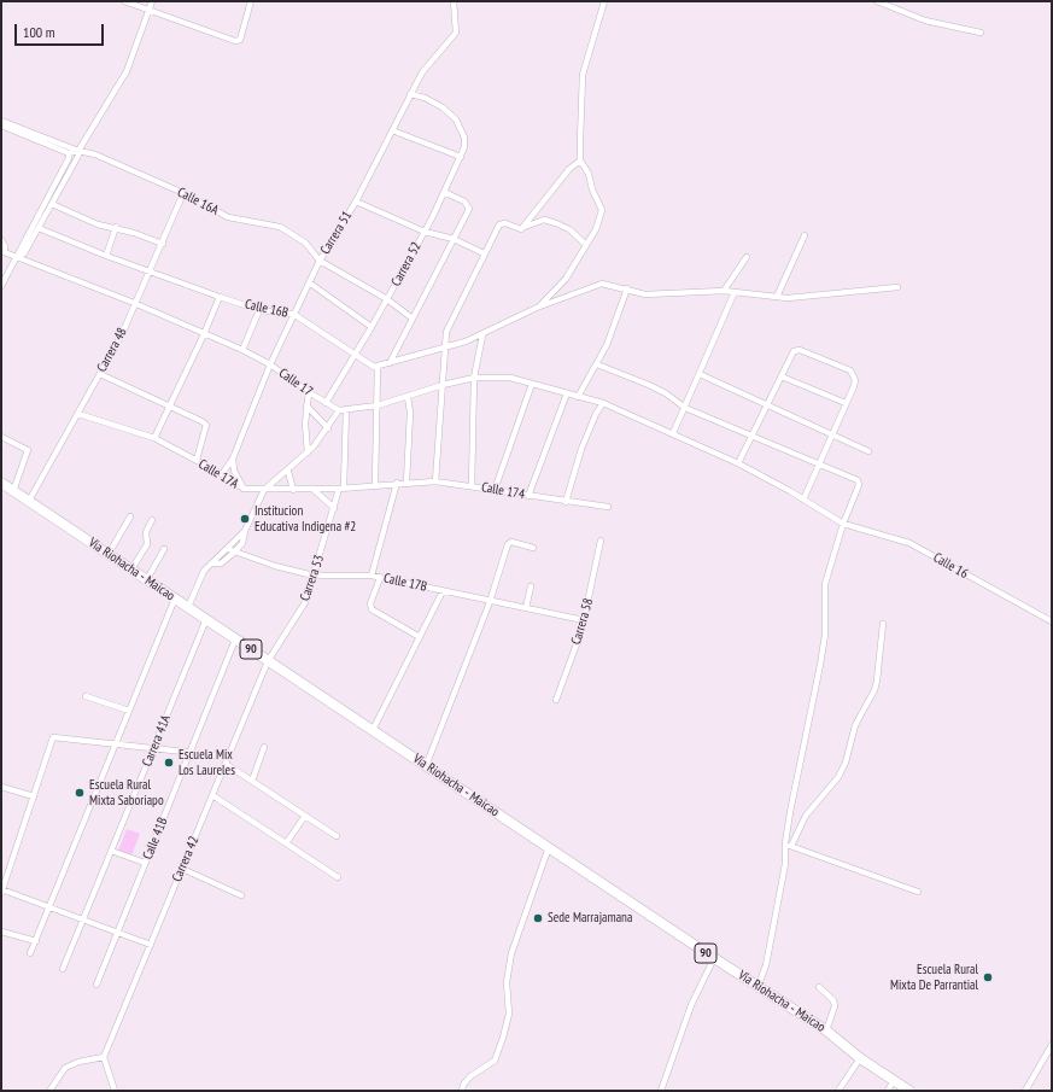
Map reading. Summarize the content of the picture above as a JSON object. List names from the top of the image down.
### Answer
{
  "streets": {
    "highway": ["Vía Riohacha - Maicao", "90"],
    "street": [
      "Calle 16A",
      "Carrera 51",
      "Carrera 52",
      "Calle 16B",
      "Carrera 48",
      "Calle 17",
      "Calle 17A",
      "Calle 174",
      "Calle 16",
      "Carrera 53",
      "Calle 17B",
      "Carrera 58",
      "Carrera 41A",
      "Calle 41B",
      "Carrera 42"
    ]
  },
  "crossings": [
    ["Calle 16A", "Carrera 51"],
    ["Calle 16A", "Carrera 48"],
    ["Carrera 51", "Carrera 52"],
    ["Carrera 51", "Calle 16B"],
    ["Carrera 51", "Calle 17"],
    ["Carrera 51", "Calle 17A"],
    ["Carrera 52", "Calle 16B"],
    ["Carrera 52", "Calle 17"],
    ["Calle 16B", "Carrera 48"],
    ["Carrera 48", "Calle 17"],
    ["Carrera 48", "Calle 17A"],
    ["Carrera 48", "Vía Riohacha - Maicao"],
    ["Calle 17A", "Calle 174"],
    ["Calle 17A", "Carrera 53"],
    ["Vía Riohacha - Maicao", "Carrera 53"],
    ["Vía Riohacha - Maicao", "Carrera 41A"],
    ["Vía Riohacha - Maicao", "Calle 41B"],
    ["Vía Riohacha - Maicao", "Carrera 42"],
    ["Carrera 53", "Calle 17B"],
    ["Carrera 53", "Carrera 42"],
    ["Calle 17B", "Carrera 58"]
  ],
  "places": [
    "Institucion Educativa Indigena #2",
    "Escuela Mix Los Laureles",
    "Escuela Rural Mixta Saboriapo",
    "Sede Marrajamana",
    "Escuela Rural Mixta De Parrantial"
  ],
  "scale_bar": "100 m"
}
